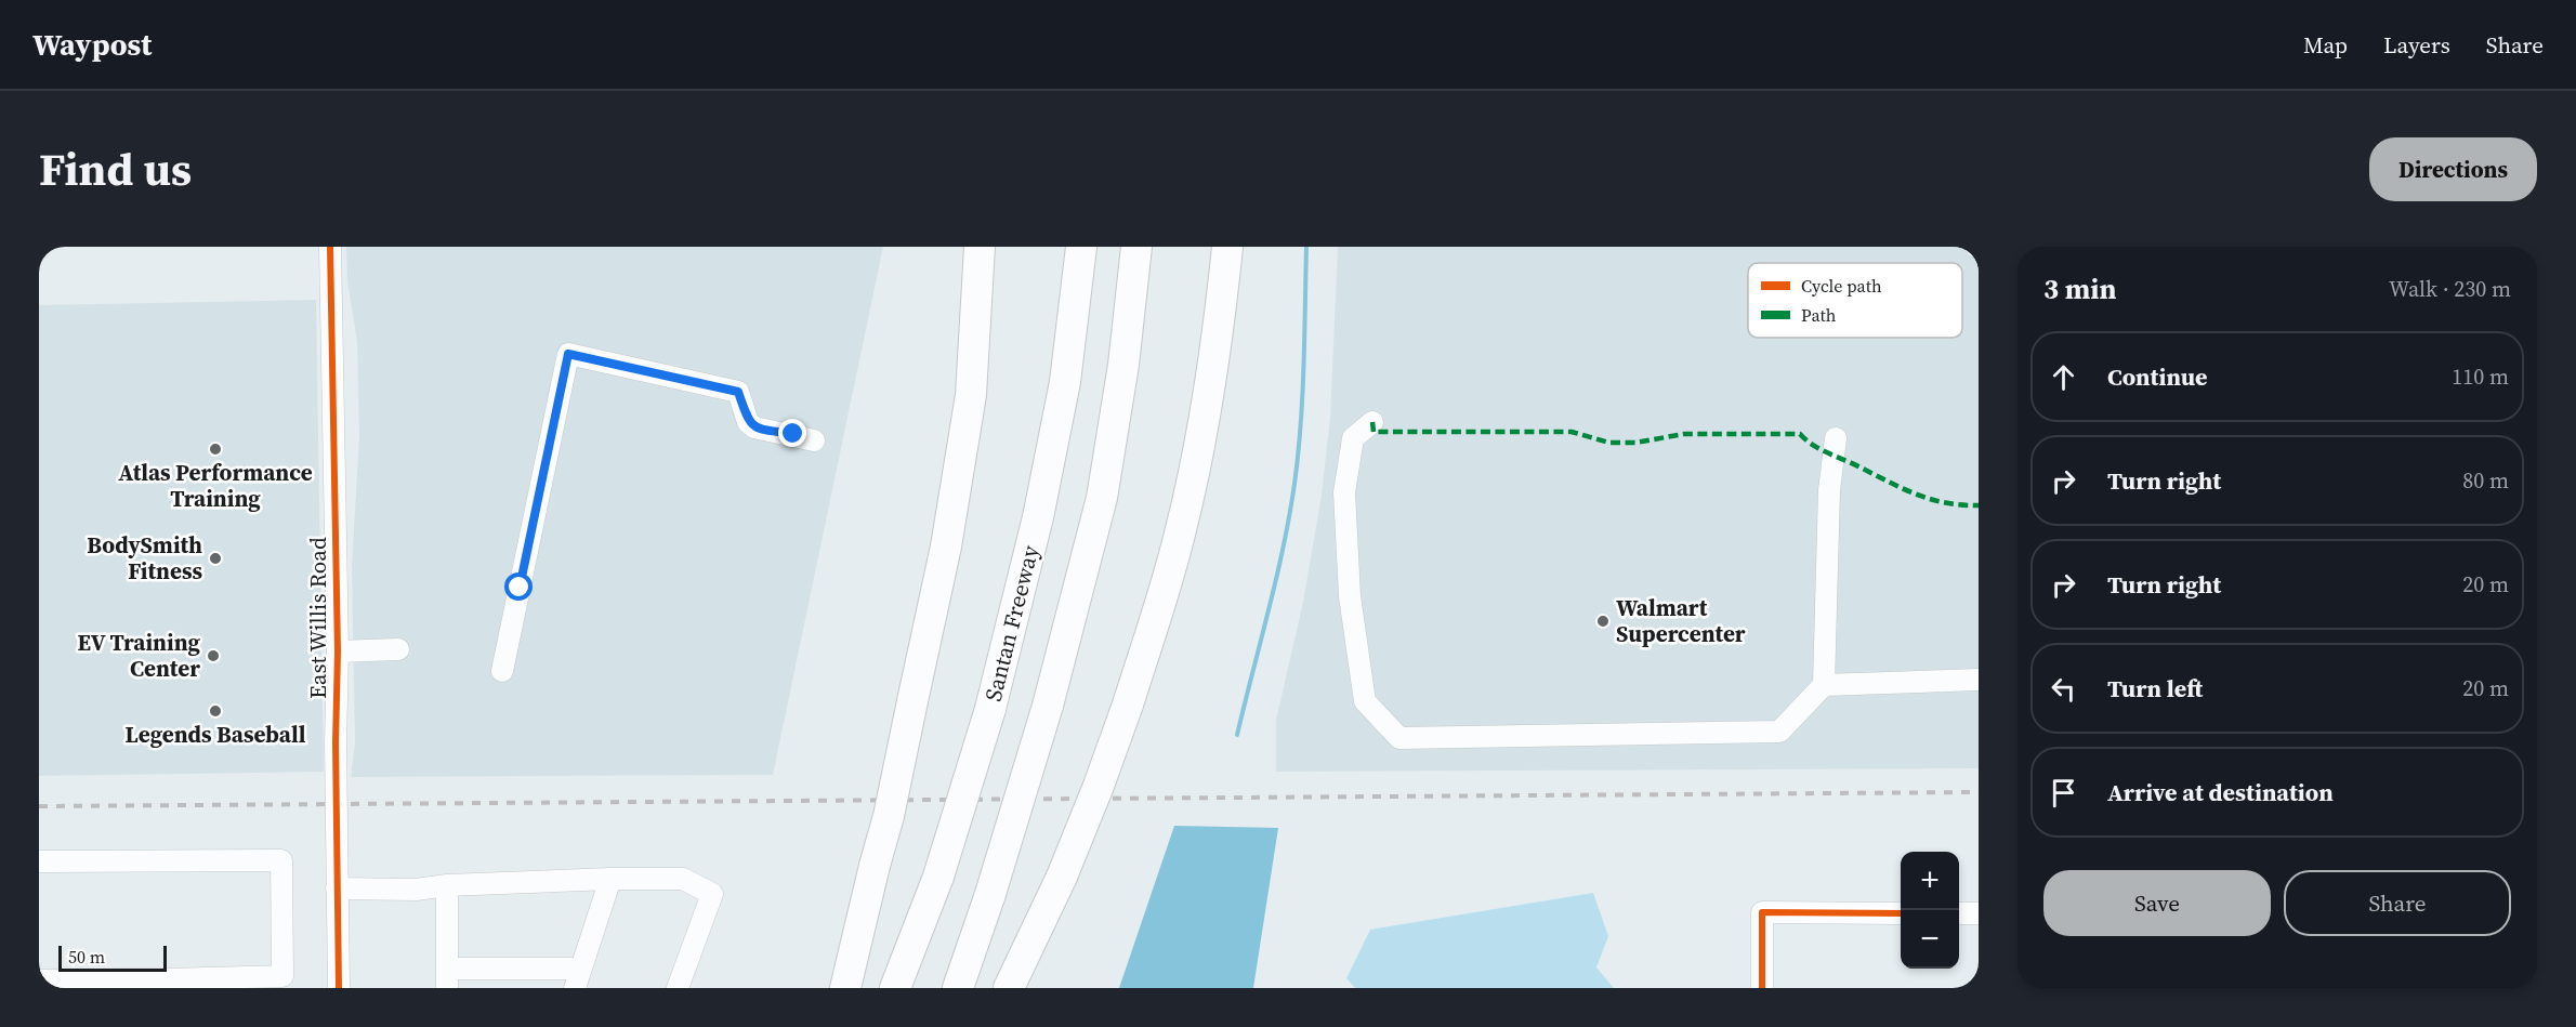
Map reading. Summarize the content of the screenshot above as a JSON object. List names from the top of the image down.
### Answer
{
  "streets": {
    "highway": ["Santan Freeway"],
    "street": ["East Willis Road"]
  },
  "places": [
    "Atlas Performance Training",
    "BodySmith Fitness",
    "Walmart Supercenter",
    "EV Training Center",
    "Legends Baseball"
  ],
  "legend": ["Cycle path", "Path"],
  "scale_bar": "50 m",
  "page": {
    "header": "Waypost",
    "nav": ["Map", "Layers", "Share"],
    "title": "Find us",
    "buttons": [
      "Directions",
      ["Save", "Share"]
    ],
    "heading": ["3 min", "Walk · 230 m"],
    "list": [
      ["Continue", "110 m"],
      ["Turn right", "80 m"],
      ["Turn right", "20 m"],
      ["Turn left", "20 m"],
      "Arrive at destination"
    ],
    "map_buttons": ["+", "−"],
    "scale": "50 m"
  }
}
